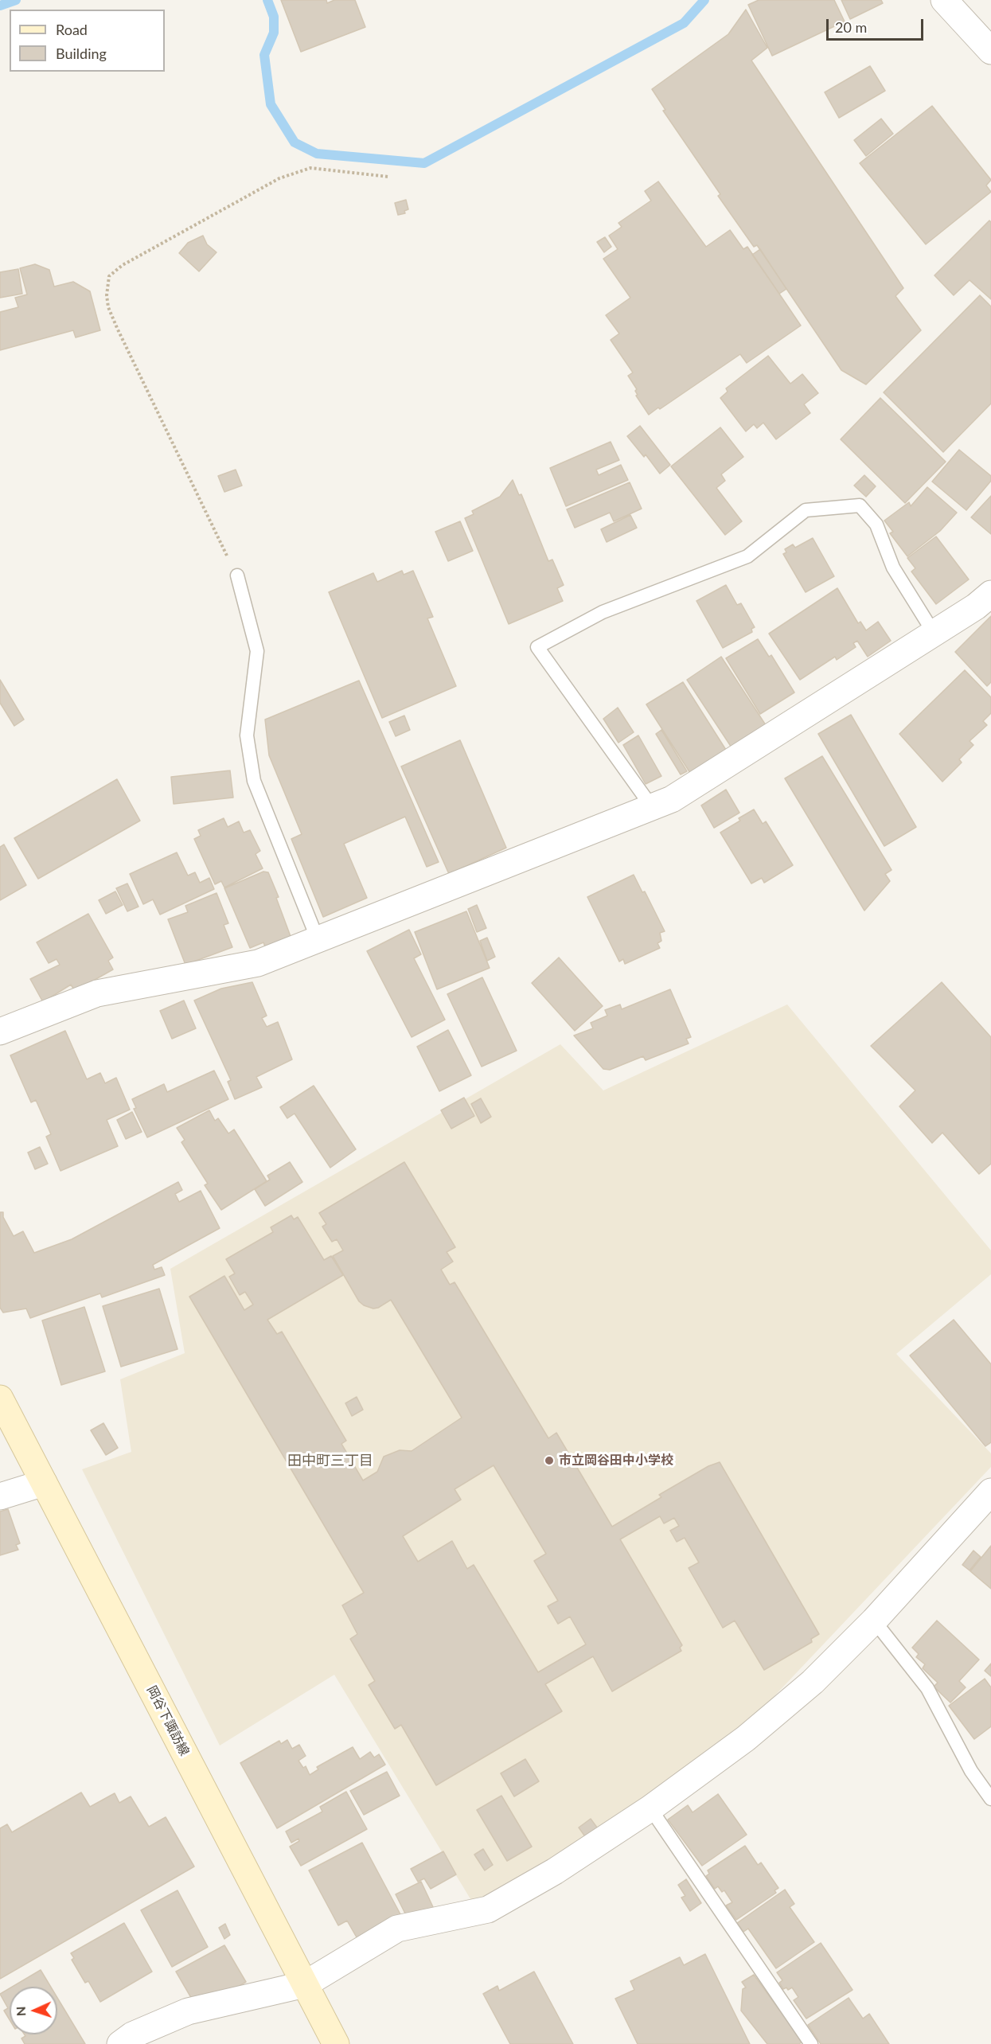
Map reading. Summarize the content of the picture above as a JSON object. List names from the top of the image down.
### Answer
{
  "streets": {
    "main road": ["岡谷下諏訪線"]
  },
  "districts": ["田中町三丁目"],
  "places": ["市立岡谷田中小学校"],
  "legend": ["Road", "Building"],
  "scale_bar": "20 m",
  "north": "left"
}
